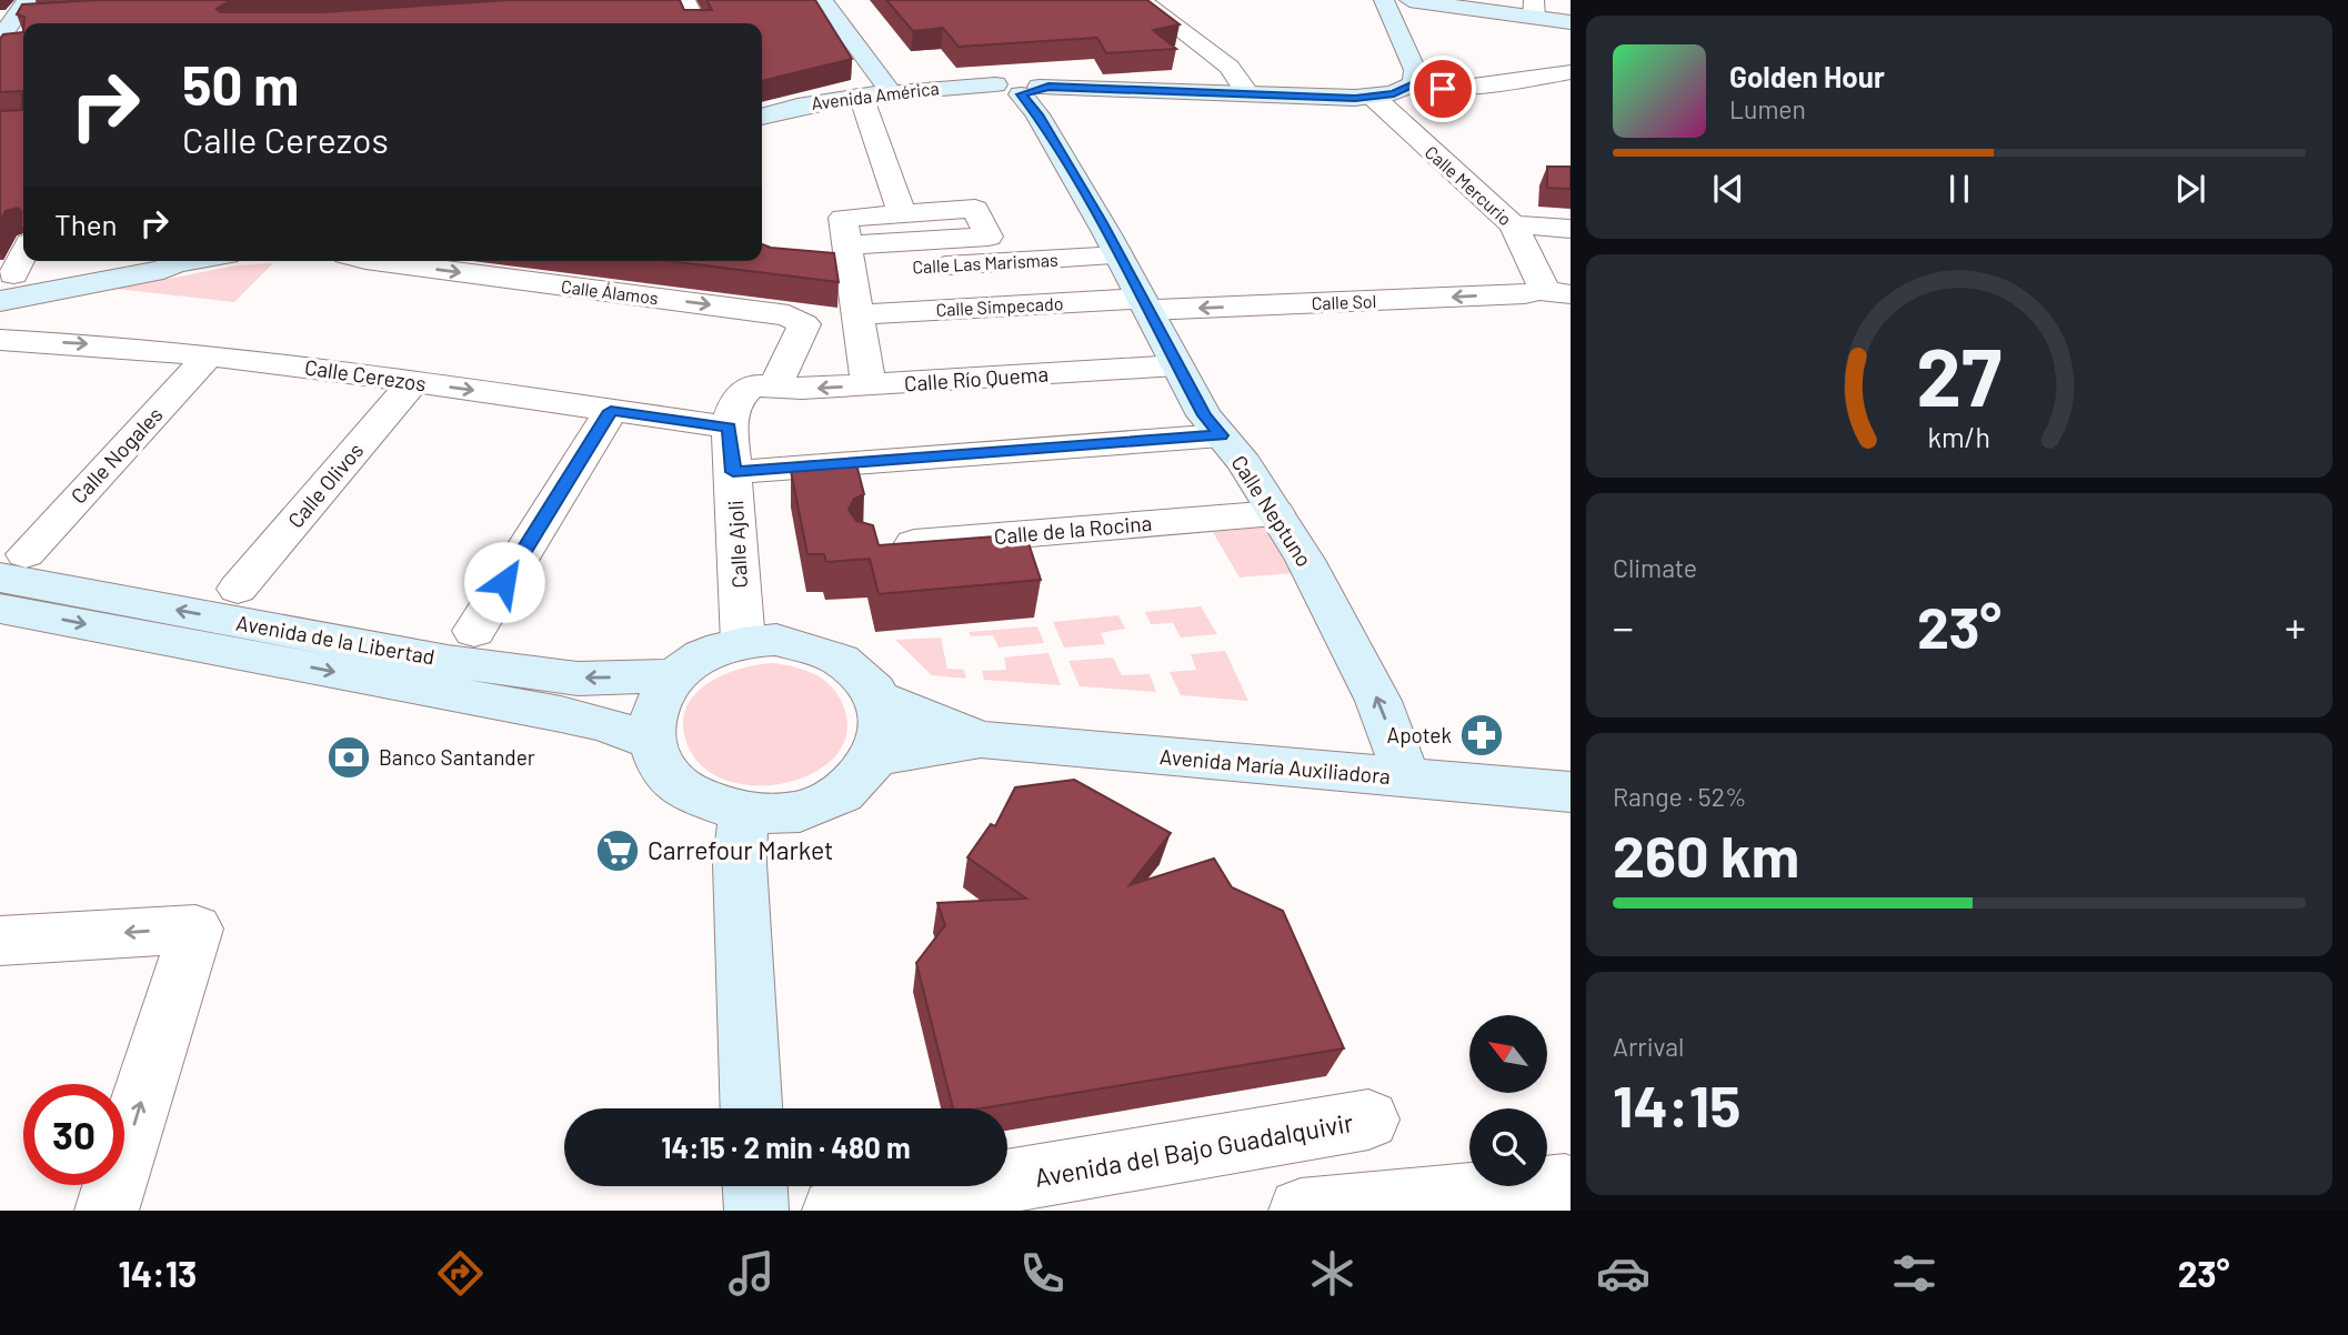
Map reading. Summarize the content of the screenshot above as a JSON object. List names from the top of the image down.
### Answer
{
  "streets": {
    "street": [
      "Avenida América",
      "Calle Mercurio",
      "Calle Las Marismas",
      "Calle Álamos",
      "Calle Sol",
      "Calle Simpecado",
      "Calle Cerezos",
      "Calle Río Quema",
      "Calle Nogales",
      "Calle Olivos",
      "Calle Neptuno",
      "Calle de la Rocina",
      "Calle Ajoli",
      "Avenida de la Libertad",
      "Avenida María Auxiliadora",
      "Avenida del Bajo Guadalquivir"
    ]
  },
  "crossings": [
    ["Avenida América", "Calle Mercurio"],
    ["Avenida América", "Calle Neptuno"],
    ["Calle Mercurio", "Calle Sol"],
    ["Calle Las Marismas", "Calle Neptuno"],
    ["Calle Álamos", "Calle Río Quema"],
    ["Calle Álamos", "Calle Ajoli"],
    ["Calle Sol", "Calle Simpecado"],
    ["Calle Sol", "Calle Neptuno"],
    ["Calle Simpecado", "Calle Neptuno"],
    ["Calle Cerezos", "Calle Nogales"],
    ["Calle Cerezos", "Calle Olivos"],
    ["Calle Cerezos", "Calle Ajoli"],
    ["Calle Río Quema", "Calle Neptuno"],
    ["Calle Río Quema", "Calle Ajoli"],
    ["Calle Nogales", "Avenida de la Libertad"],
    ["Calle Neptuno", "Calle de la Rocina"],
    ["Calle Neptuno", "Avenida María Auxiliadora"],
    ["Calle Ajoli", "Avenida de la Libertad"],
    ["Calle Ajoli", "Avenida María Auxiliadora"],
    ["Avenida de la Libertad", "Avenida María Auxiliadora"]
  ],
  "one_way": ["Calle Neptuno"],
  "places": {
    "pharmacy": ["Apotek"],
    "bank": ["Banco Santander"],
    "supermarket": ["Carrefour Market"]
  },
  "north": "top left",
  "page": {
    "turn": ["50 m", "Calle Cerezos"],
    "song": ["Golden Hour", "Lumen"],
    "then": "Then",
    "tile": [
      "Climate",
      ["Range · 52%", "260 km"],
      ["Arrival", "14:15"]
    ],
    "heat": ["−", "23°", "+"],
    "limit": "30",
    "trip": "14:15 · 2 min · 480 m",
    "tabs": ["14:13", "23°"],
    "gauge": ["27", "km/h"]
  }
}
